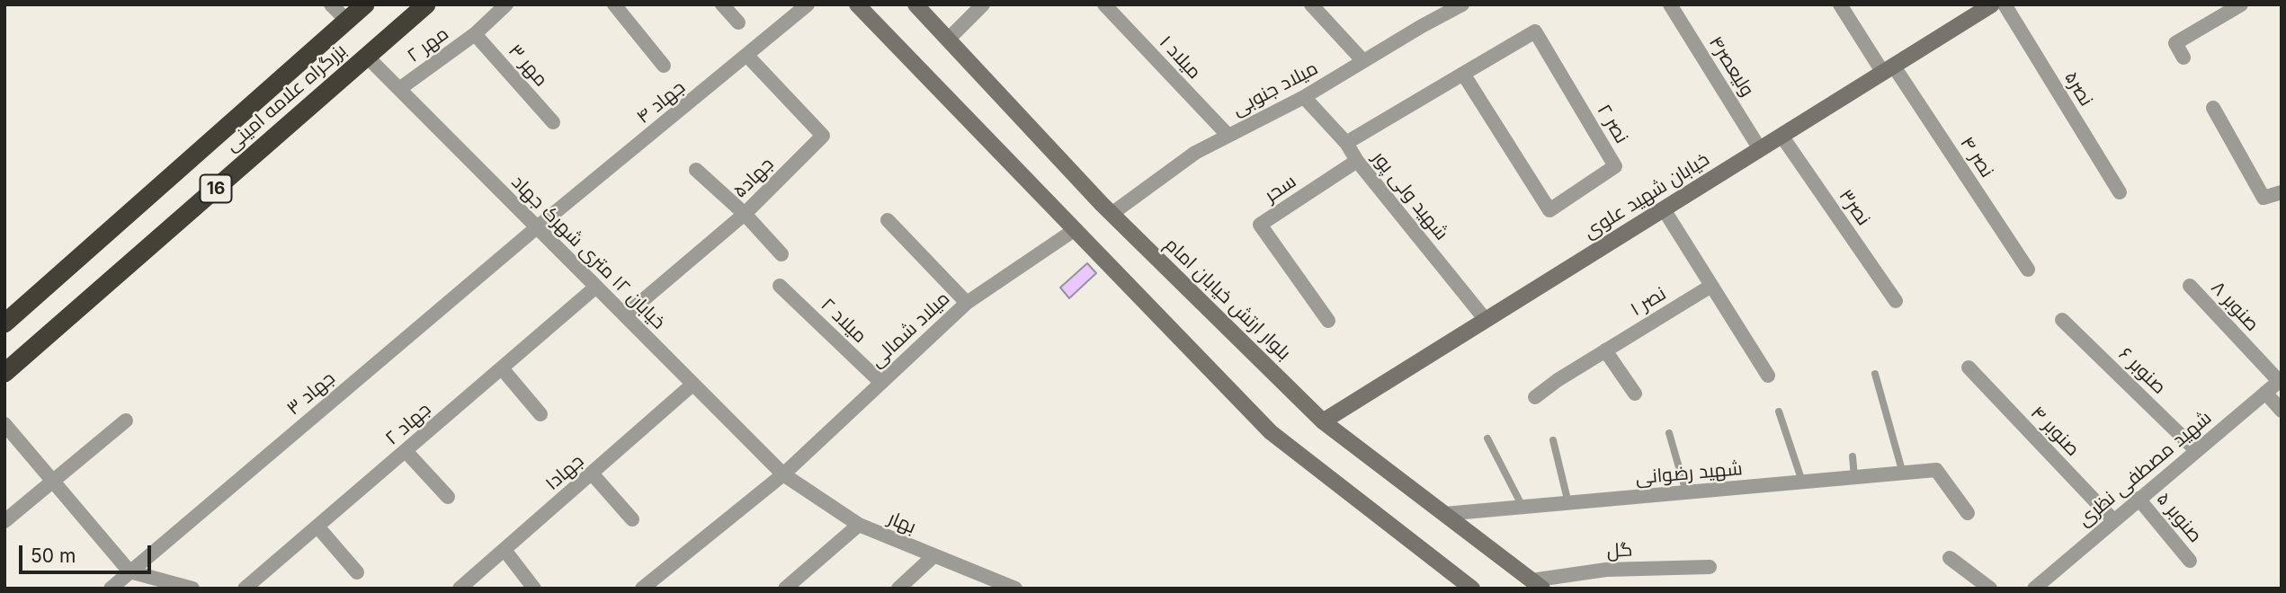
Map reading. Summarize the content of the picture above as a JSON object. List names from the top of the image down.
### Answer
{
  "streets": {
    "highway": ["بزرگراه علامه امینی", "16"],
    "main road": ["خیابان شهید علوی", "بلوار ارتش خیابان امام"],
    "street": [
      "مهر ۲",
      "میلاد ۱",
      "مهر ۳",
      "ولیعصر۴",
      "میلاد جنوبی",
      "نصر۵",
      "جهاد ۴",
      "نصر ۲",
      "نصر ۴",
      "جهاد۵",
      "سحر",
      "شهید ولی پور",
      "نصر۳",
      "خیابان ۱۲ متری شهرک جهاد",
      "نصر ۱",
      "صنوبر ۸",
      "میلاد ۲",
      "میلاد شمالی",
      "صنوبر ۶",
      "جهاد ۳",
      "جهاد ۲",
      "صنوبر ۴",
      "شهید مصطفی نظری",
      "جهاد۱",
      "شهید رضوانی",
      "صنوبر ۵",
      "بهار",
      "گل"
    ]
  },
  "crossings": [
    ["مهر ۲", "مهر ۳"],
    ["مهر ۲", "خیابان ۱۲ متری شهرک جهاد"],
    ["میلاد ۱", "میلاد جنوبی"],
    ["ولیعصر۴", "خیابان شهید علوی"],
    ["میلاد جنوبی", "شهید ولی پور"],
    ["میلاد جنوبی", "بلوار ارتش خیابان امام"],
    ["بزرگراه علامه امینی", "خیابان ۱۲ متری شهرک جهاد"],
    ["جهاد ۴", "جهاد۵"],
    ["جهاد ۴", "خیابان ۱۲ متری شهرک جهاد"],
    ["جهاد ۴", "جهاد ۳"],
    ["نصر ۲", "شهید ولی پور"],
    ["نصر ۴", "خیابان شهید علوی"],
    ["جهاد۵", "خیابان ۱۲ متری شهرک جهاد"],
    ["سحر", "شهید ولی پور"],
    ["شهید ولی پور", "خیابان شهید علوی"],
    ["خیابان شهید علوی", "نصر۳"],
    ["خیابان شهید علوی", "بلوار ارتش خیابان امام"],
    ["خیابان ۱۲ متری شهرک جهاد", "میلاد شمالی"],
    ["خیابان ۱۲ متری شهرک جهاد", "جهاد ۳"],
    ["خیابان ۱۲ متری شهرک جهاد", "جهاد ۲"],
    ["خیابان ۱۲ متری شهرک جهاد", "جهاد۱"],
    ["خیابان ۱۲ متری شهرک جهاد", "بهار"],
    ["بلوار ارتش خیابان امام", "شهید رضوانی"],
    ["بلوار ارتش خیابان امام", "گل"],
    ["صنوبر ۸", "شهید مصطفی نظری"],
    ["میلاد ۲", "میلاد شمالی"],
    ["میلاد شمالی", "بهار"],
    ["صنوبر ۶", "شهید مصطفی نظری"],
    ["صنوبر ۴", "شهید مصطفی نظری"],
    ["شهید مصطفی نظری", "صنوبر ۵"]
  ],
  "scale_bar": "50 m"
}
